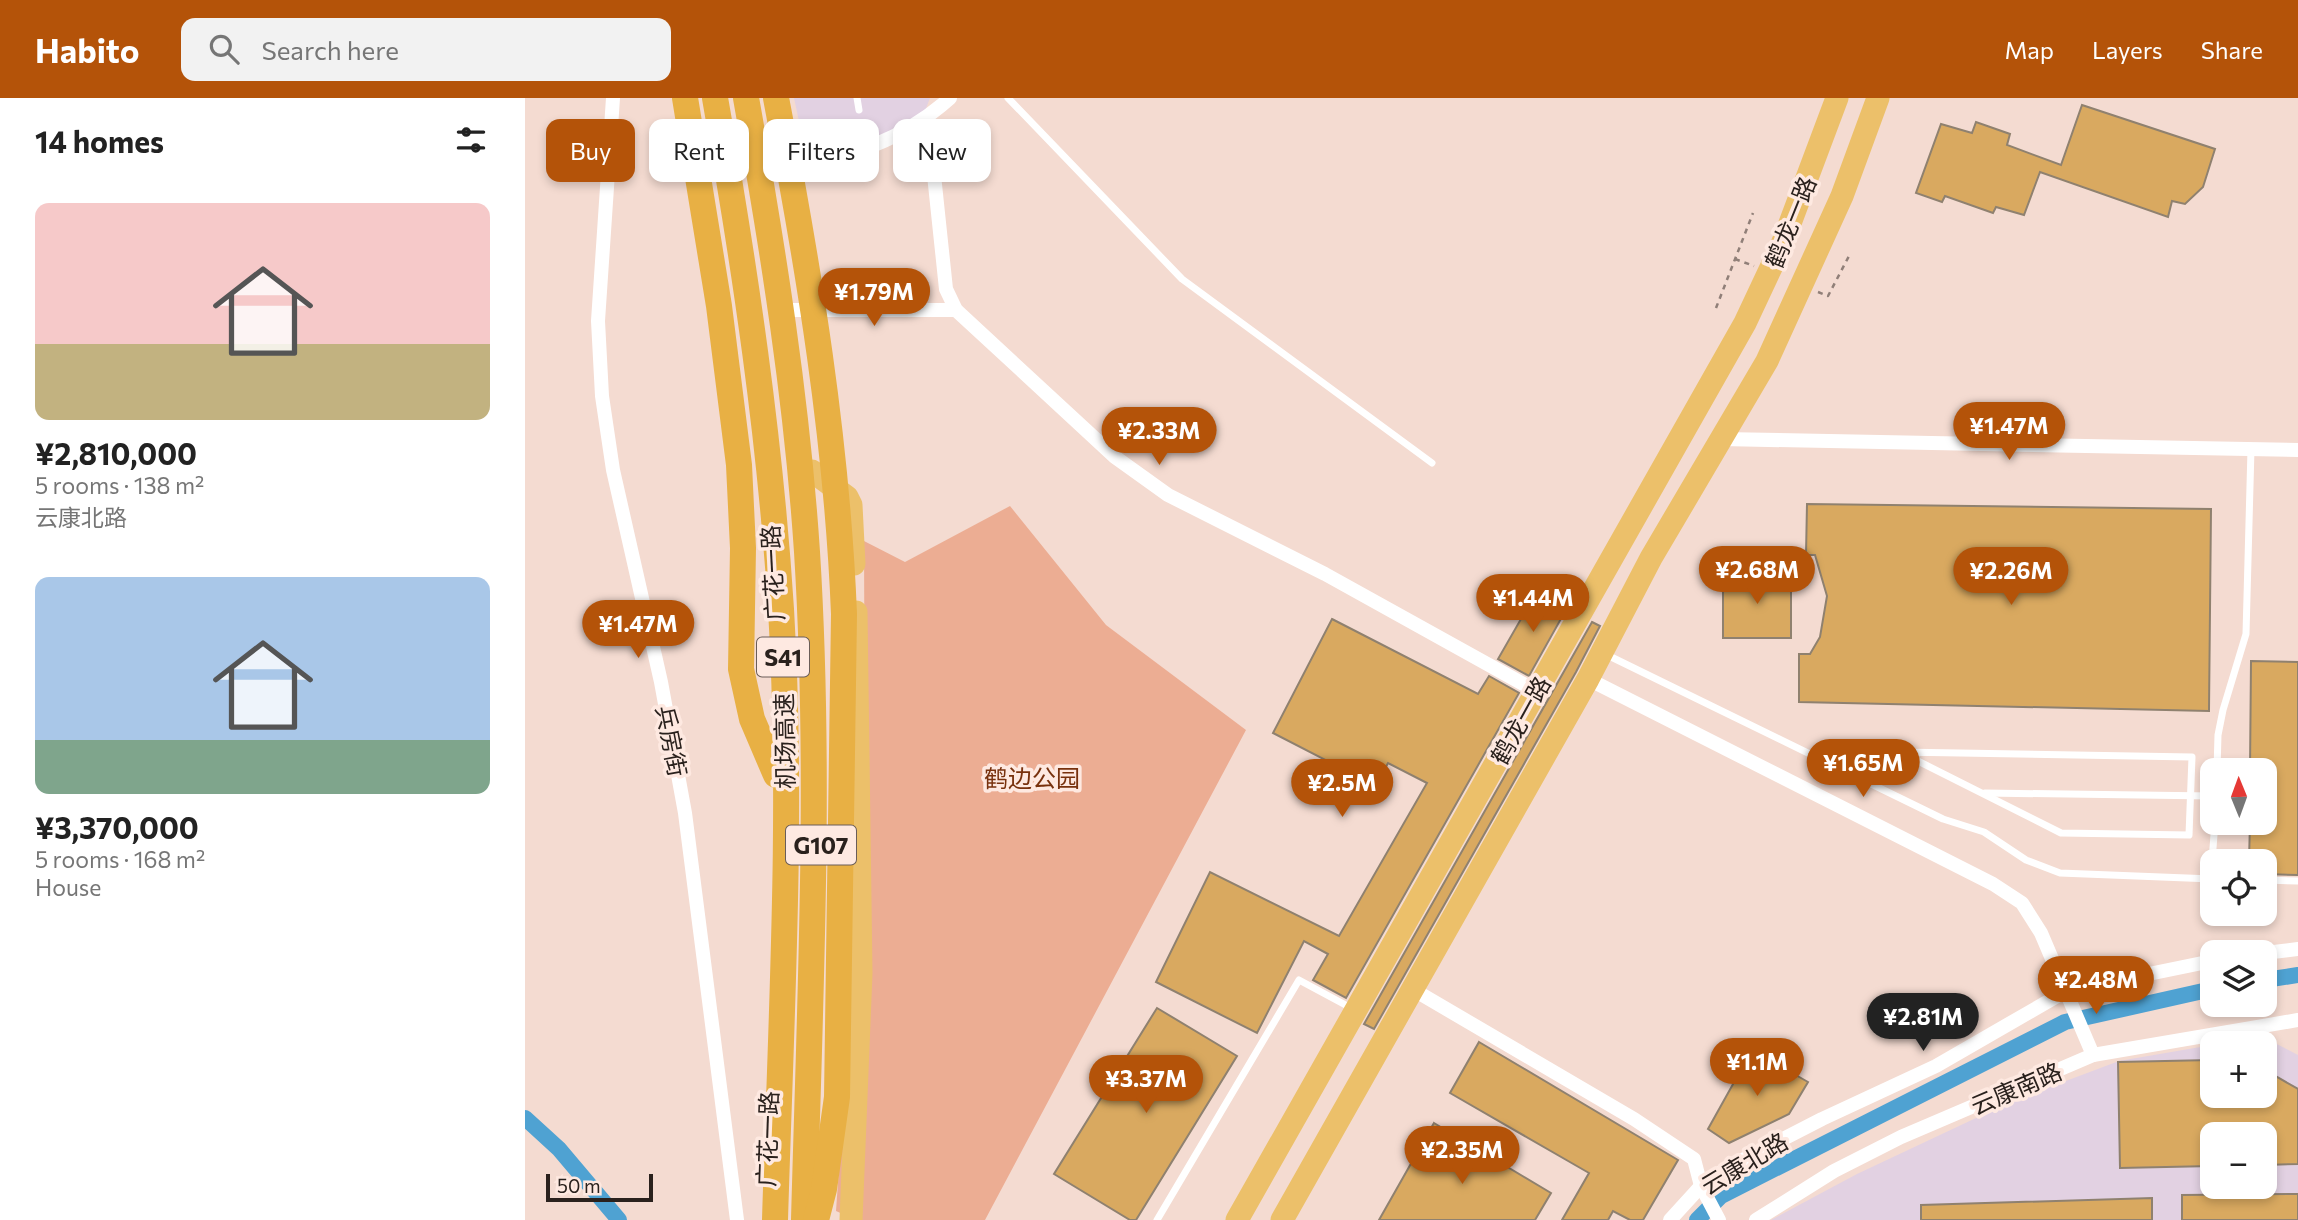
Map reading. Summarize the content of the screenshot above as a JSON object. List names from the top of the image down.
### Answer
{
  "streets": {
    "highway": [
      "鹤龙一路",
      "广花一路",
      "S41",
      "机场高速",
      "G107"
    ],
    "street": ["兵房街", "云康南路", "云康北路"]
  },
  "parks": ["鹤边公园"],
  "scale_bar": "50 m",
  "north": "top",
  "page": {
    "header": "Habito",
    "search": "Search here",
    "nav": ["Map", "Layers", "Share"],
    "heading": "14 homes",
    "chip": [
      "Buy",
      "Rent",
      "Filters",
      "New"
    ],
    "list": [
      {
        "name": "¥2,810,000",
        "note": "5 rooms · 138 m² · 云康北路"
      },
      {
        "name": "¥3,370,000",
        "note": "5 rooms · 168 m² · House"
      }
    ],
    "price": [
      "¥1.79M",
      "¥1.47M",
      "¥2.33M",
      "¥2.68M",
      "¥2.26M",
      "¥1.44M",
      "¥1.47M",
      "¥1.65M",
      "¥2.5M",
      "¥2.48M",
      "¥2.81M",
      "¥1.1M",
      "¥3.37M",
      "¥2.35M"
    ],
    "map_buttons": ["+", "−"],
    "scale": "50 m"
  }
}
